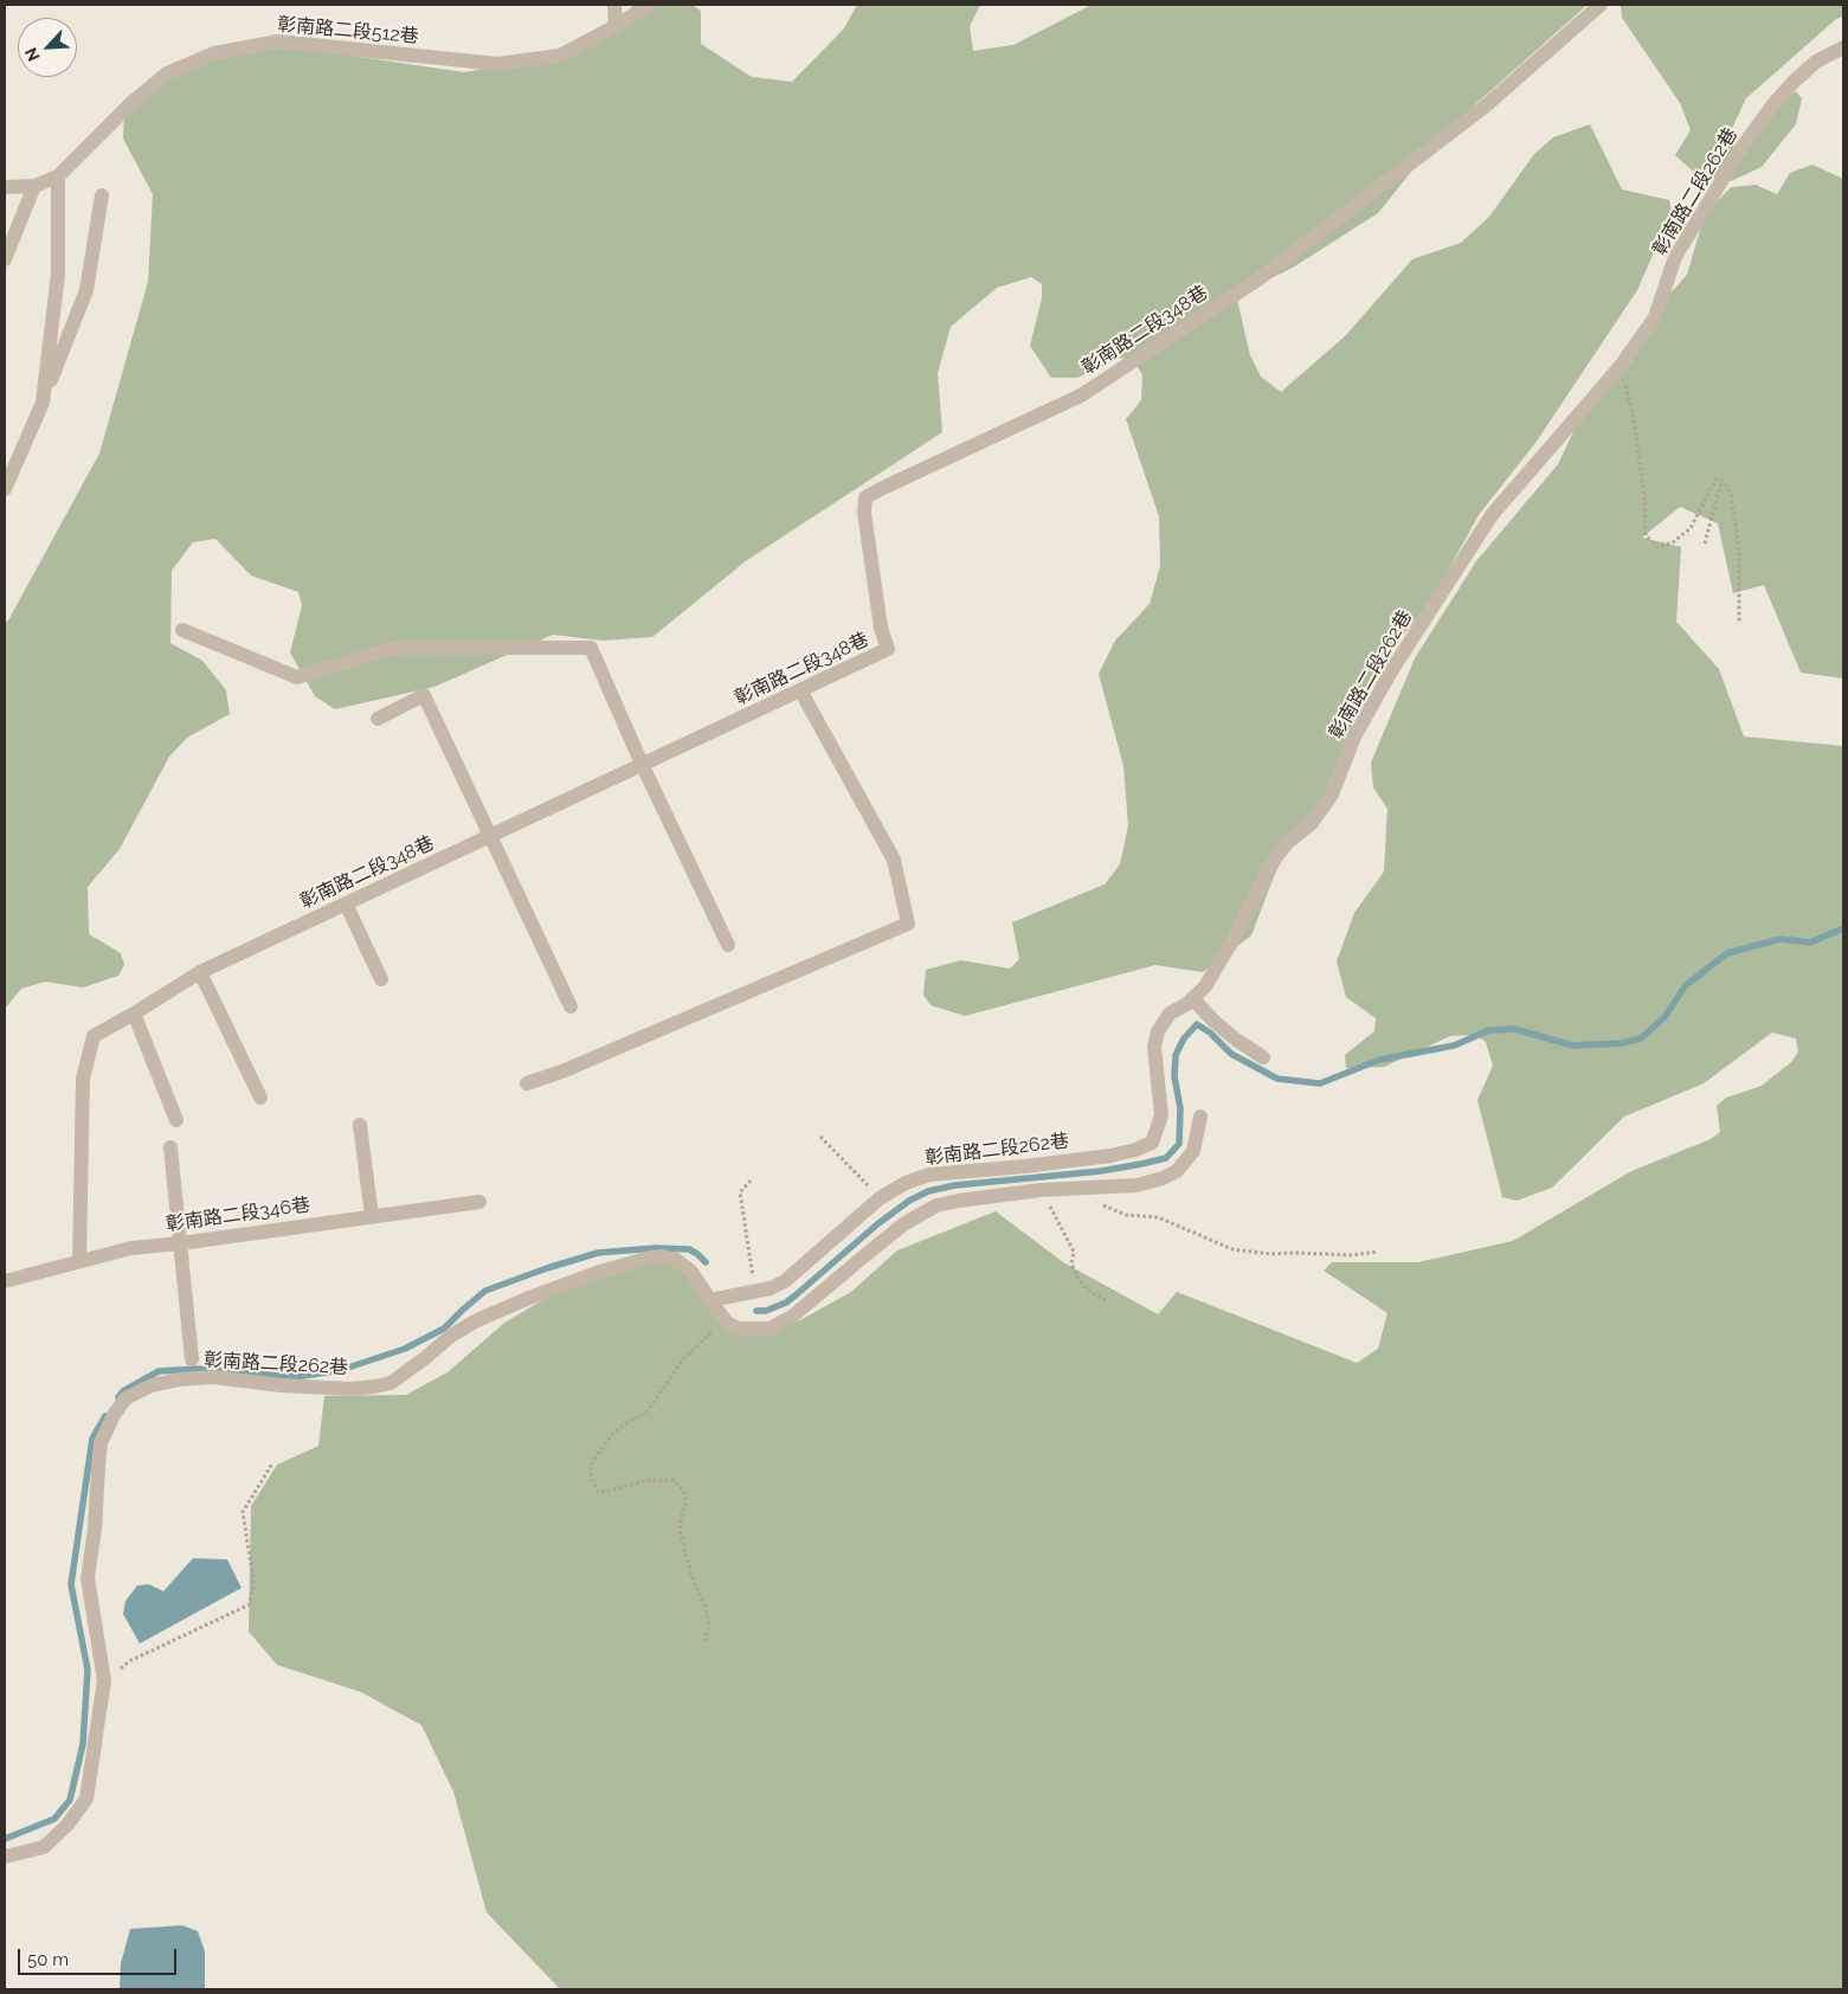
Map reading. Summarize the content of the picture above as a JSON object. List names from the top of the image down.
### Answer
{
  "streets": {
    "street": [
      "彰南路二段512巷",
      "彰南路二段262巷",
      "彰南路二段348巷",
      "彰南路二段346巷"
    ]
  },
  "crossings": [
    ["彰南路二段348巷", "彰南路二段346巷"]
  ],
  "scale_bar": "50 m",
  "north": "bottom left"
}
